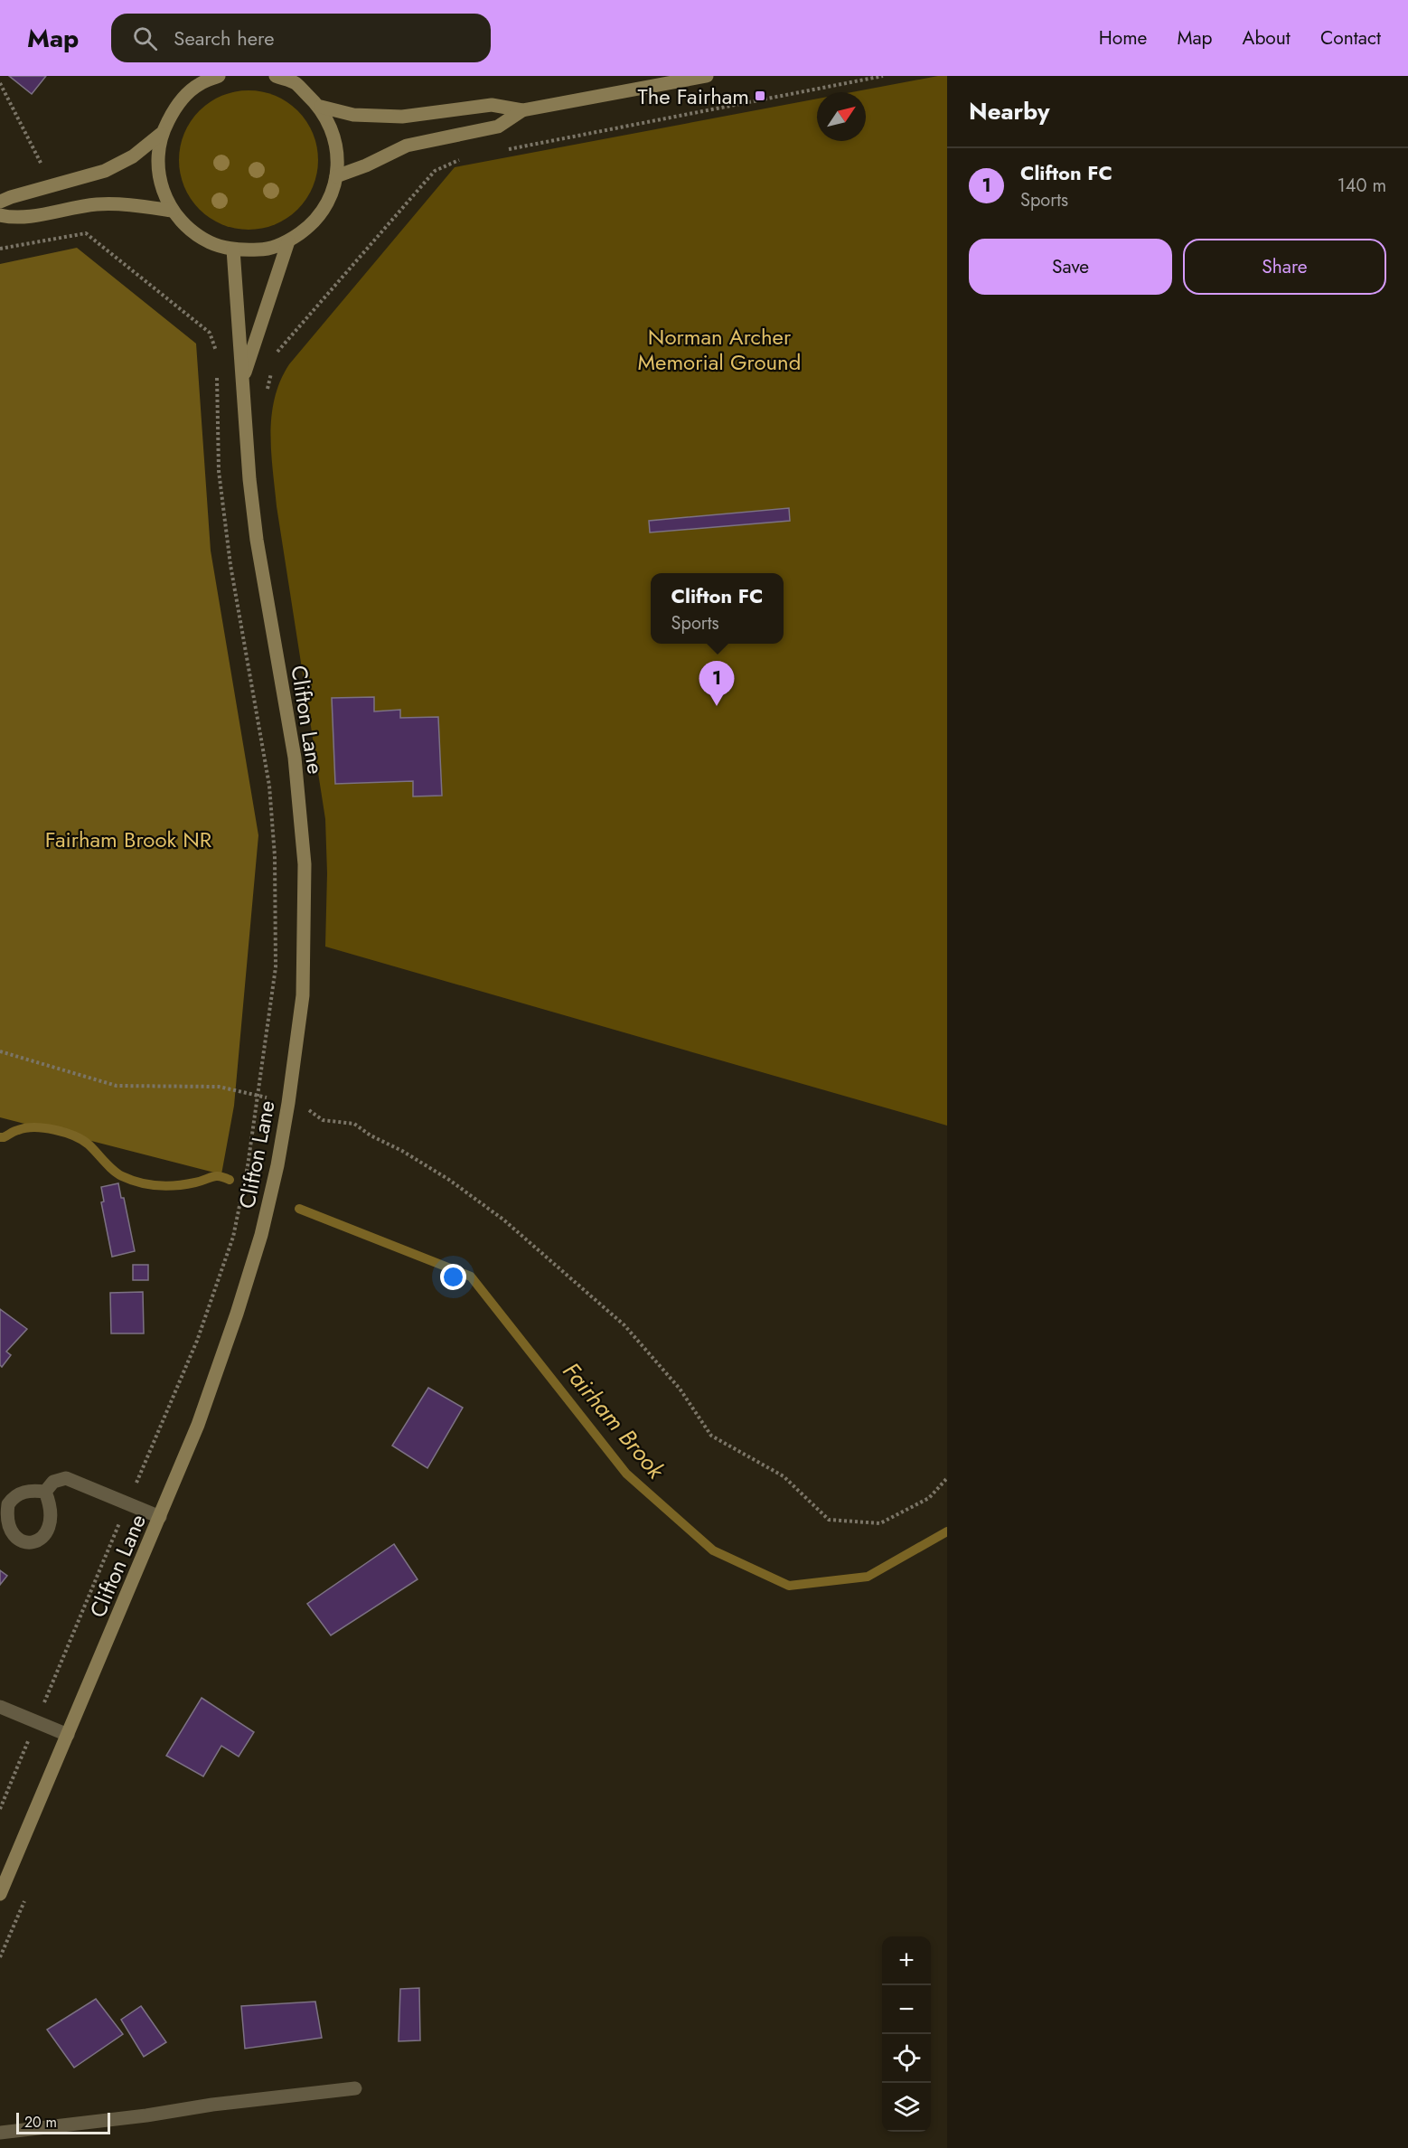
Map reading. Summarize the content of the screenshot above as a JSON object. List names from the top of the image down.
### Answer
{
  "streets": {
    "street": ["Clifton Lane"]
  },
  "water": ["Fairham Brook"],
  "parks": ["Norman Archer Memorial Ground", "Fairham Brook NR"],
  "places": {
    "transit": ["The Fairham"]
  },
  "scale_bar": "20 m",
  "north": "top right",
  "page": {
    "header": "Map",
    "search": "Search here",
    "nav": [
      "Home",
      "Map",
      "About",
      "Contact"
    ],
    "heading": "Nearby",
    "list": [
      {
        "mark": "1",
        "name": "Clifton FC",
        "note": "Sports",
        "value": "140 m"
      }
    ],
    "buttons": ["Save", "Share"],
    "popup": ["Clifton FC", "Sports"],
    "pins": "1",
    "map_buttons": ["+", "−"],
    "scale": "20 m"
  }
}
